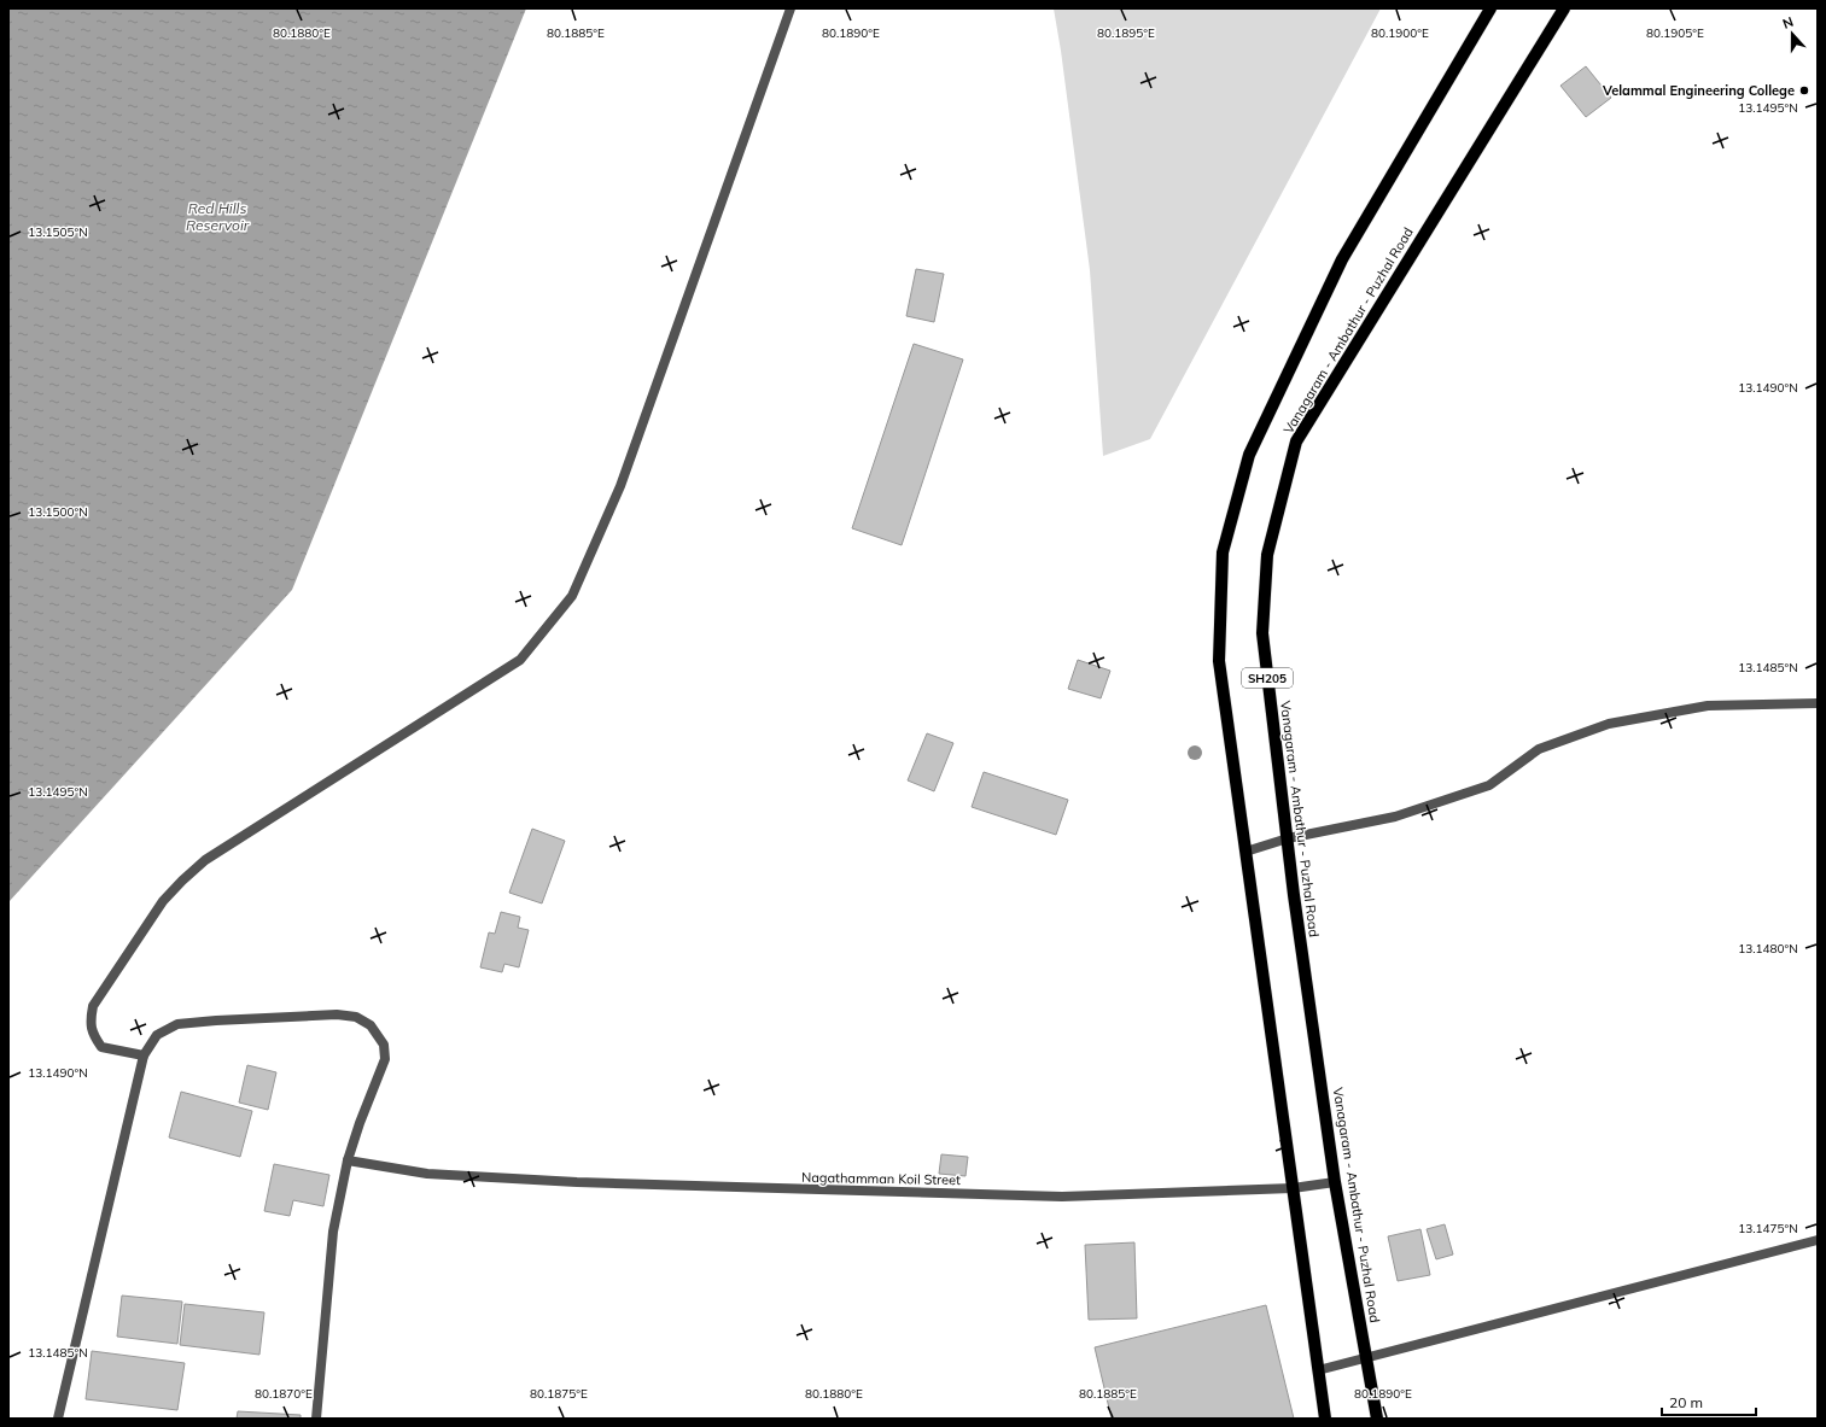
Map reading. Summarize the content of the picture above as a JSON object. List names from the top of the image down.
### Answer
{
  "streets": {
    "main road": ["Vanagaram - Ambathur - Puzhal Road", "SH205"],
    "street": ["Nagathamman Koil Street"]
  },
  "crossings": [
    ["Vanagaram - Ambathur - Puzhal Road", "Nagathamman Koil Street"]
  ],
  "water": ["Red Hills Reservoir"],
  "places": ["Velammal Engineering College"],
  "scale_bar": "20 m",
  "north": "top",
  "coordinates": [
    "80.1880°E",
    "80.1885°E",
    "80.1890°E",
    "80.1895°E",
    "80.1900°E",
    "80.1905°E",
    "13.1495°N",
    "13.1505°N",
    "13.1490°N",
    "13.1500°N",
    "13.1485°N",
    "13.1480°N",
    "13.1475°N",
    "80.1870°E",
    "80.1875°E"
  ]
}
